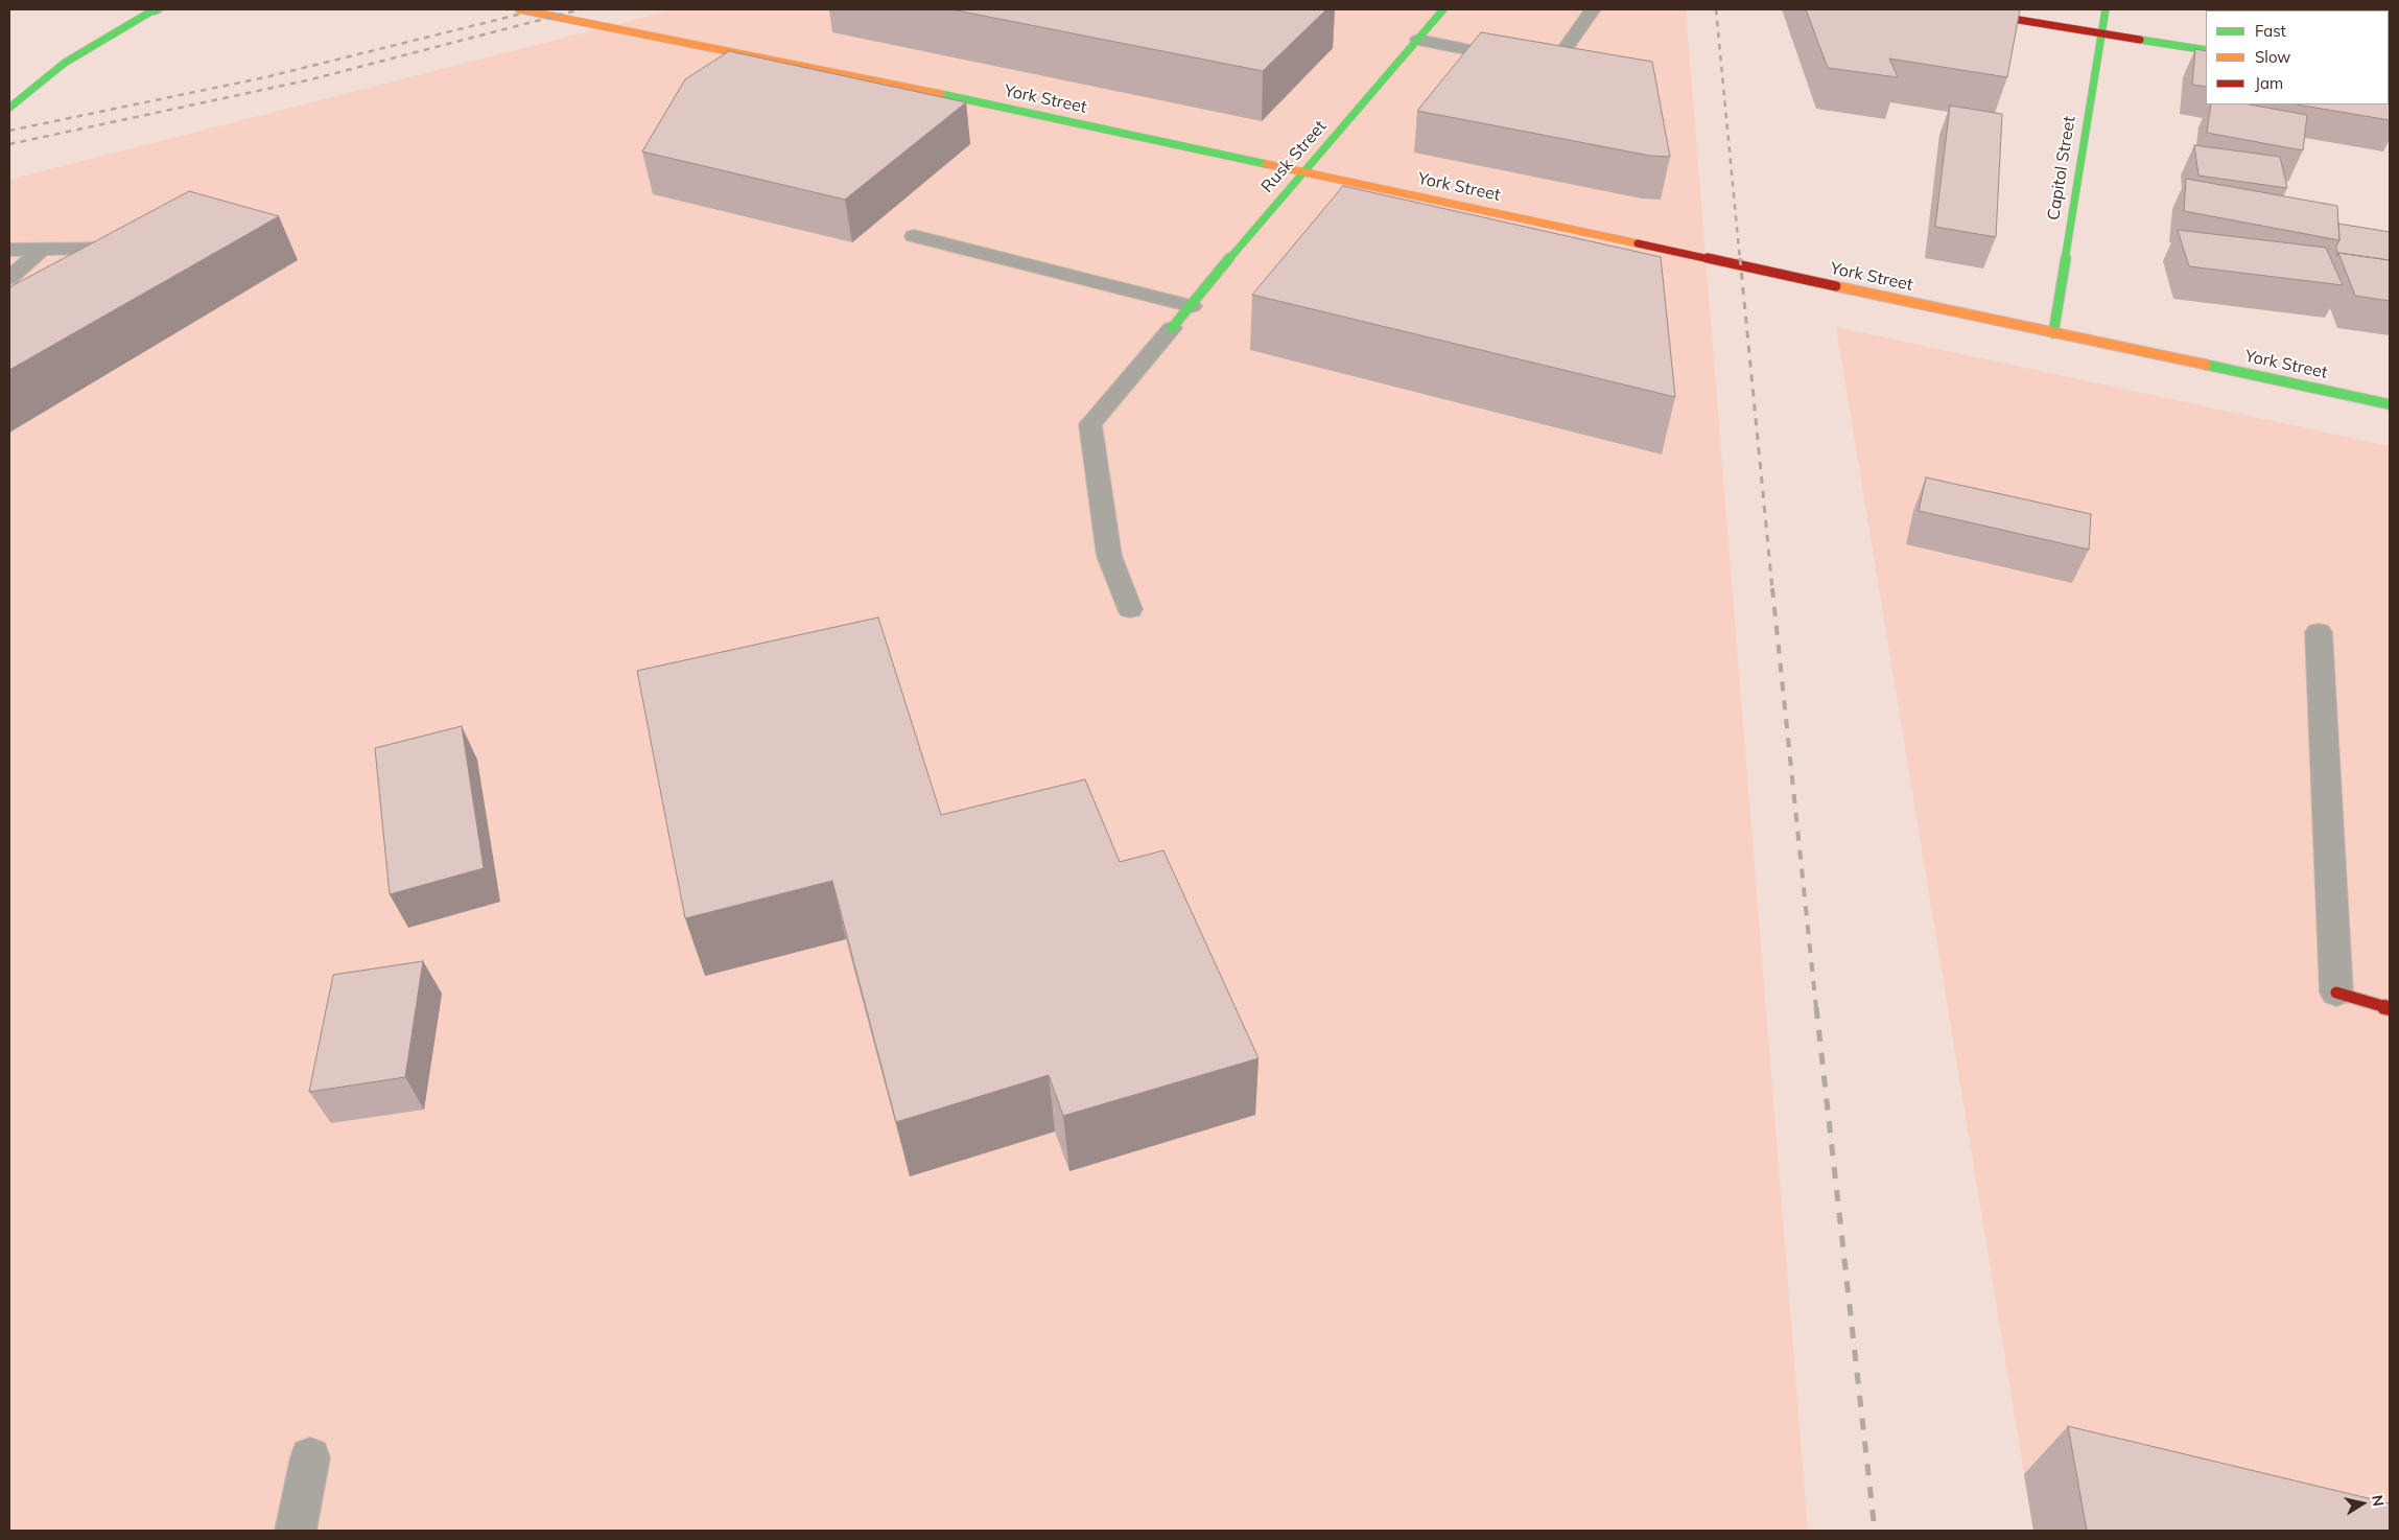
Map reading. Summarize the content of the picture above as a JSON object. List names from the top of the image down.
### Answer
{
  "streets": {
    "main road": ["York Street", "Rusk Street", "Capitol Street"]
  },
  "crossings": [
    ["York Street", "Rusk Street"],
    ["York Street", "Capitol Street"]
  ],
  "legend": ["Fast", "Slow", "Jam"],
  "north": "right"
}
